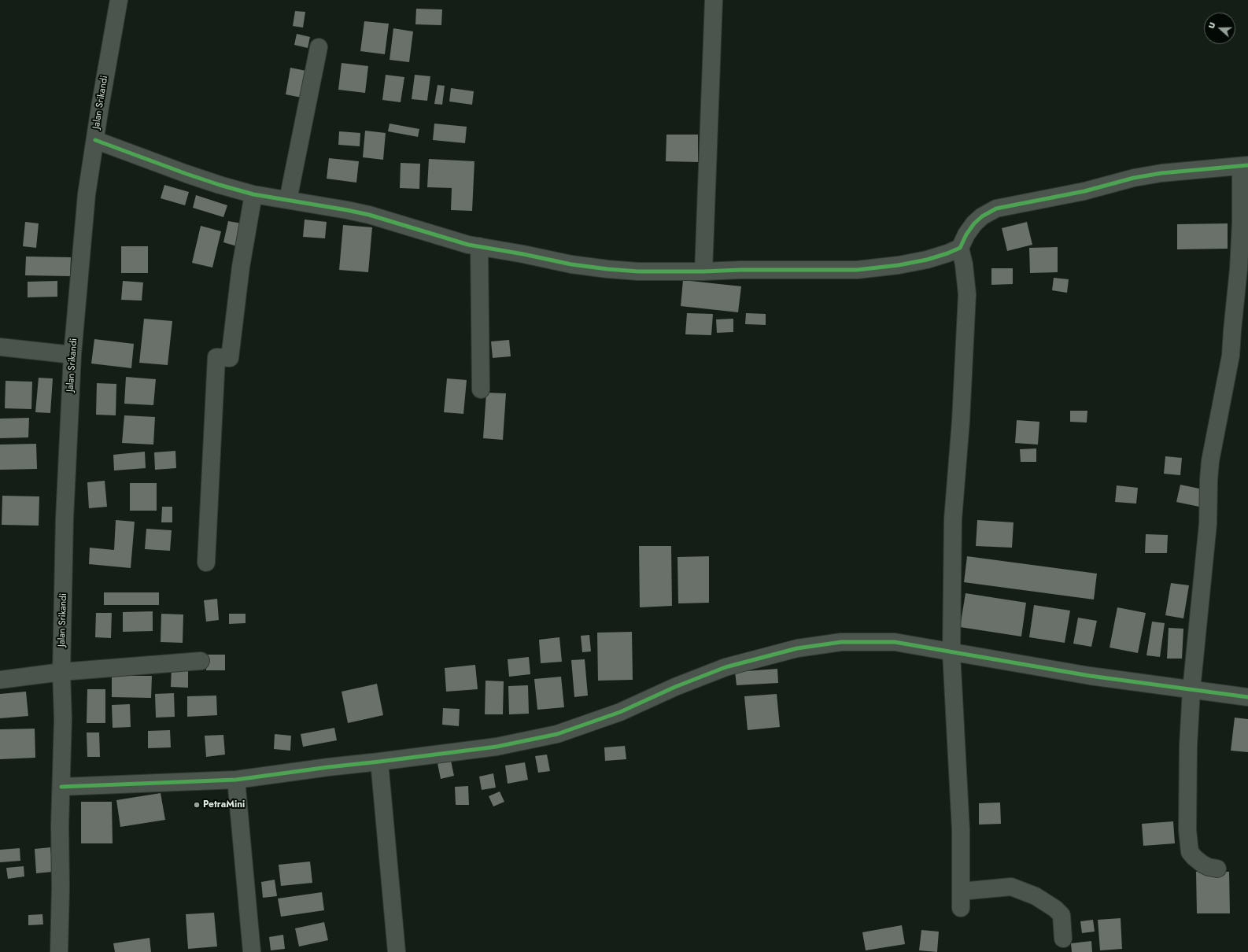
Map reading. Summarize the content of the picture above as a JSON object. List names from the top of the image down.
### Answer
{
  "streets": {
    "street": ["Jalan Srikandi"]
  },
  "places": ["PetraMini"],
  "north": "left"
}
